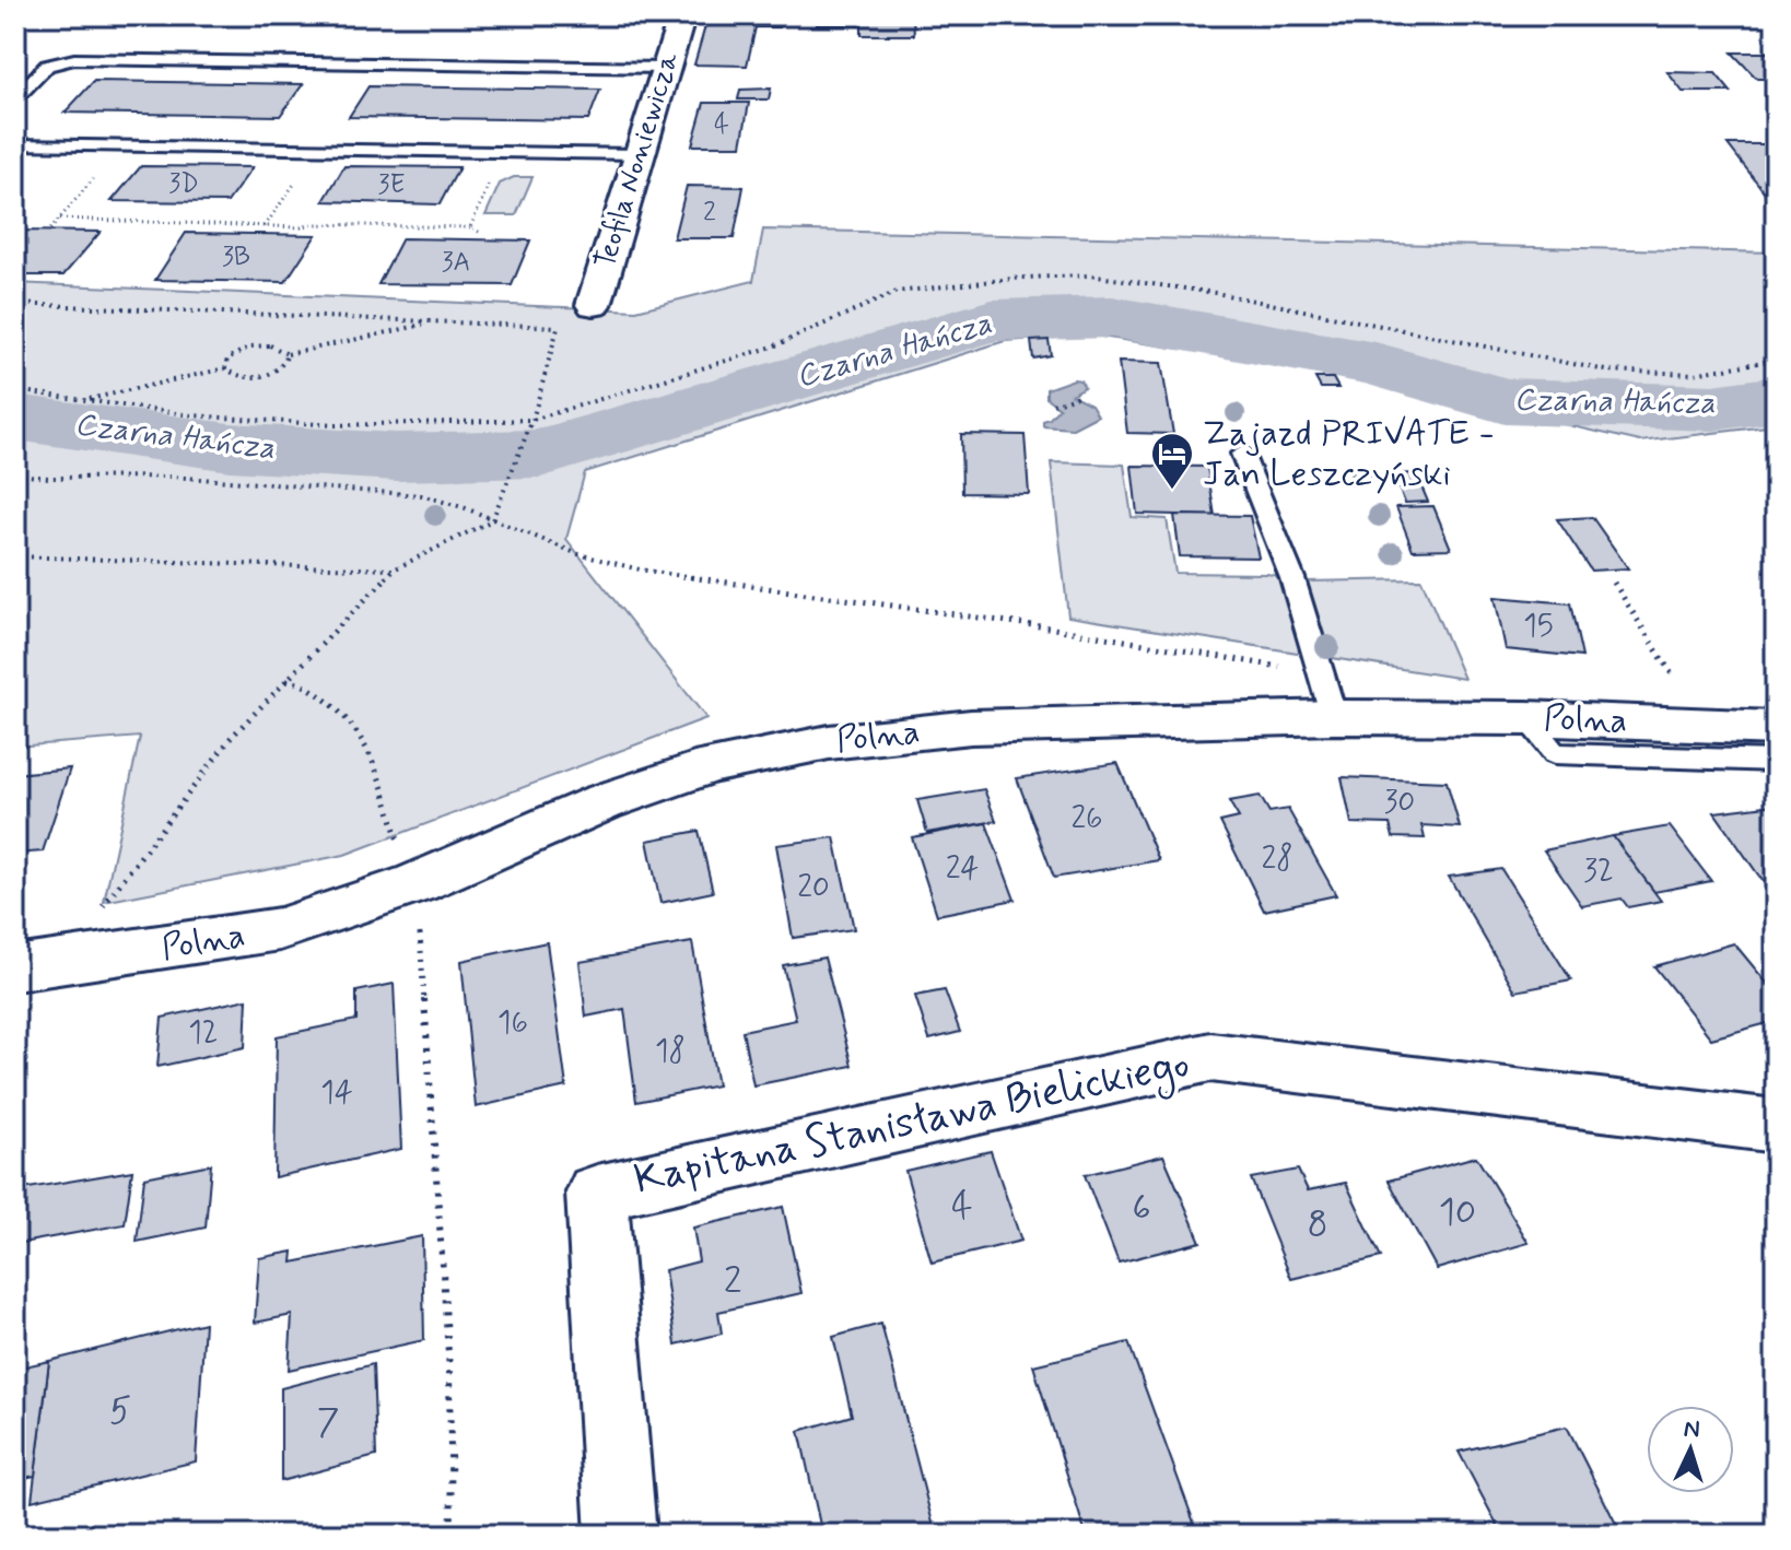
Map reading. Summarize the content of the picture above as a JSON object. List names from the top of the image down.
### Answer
{
  "streets": {
    "street": ["Teofila Noniewicza", "Polna", "Kapitana Stanisława Bielickiego"]
  },
  "water": ["Czarna Hańcza"],
  "places": {
    "hotel": ["Zajazd PRIVATE - Jan Leszczyński"]
  },
  "house_numbers": [
    "4",
    "3D",
    "3E",
    "2",
    "3B",
    "3A",
    "15",
    "30",
    "26",
    "28",
    "24",
    "32",
    "20",
    "16",
    "12",
    "18",
    "14",
    "4",
    "6",
    "10",
    "8",
    "2",
    "5",
    "7"
  ],
  "north": "top"
}
